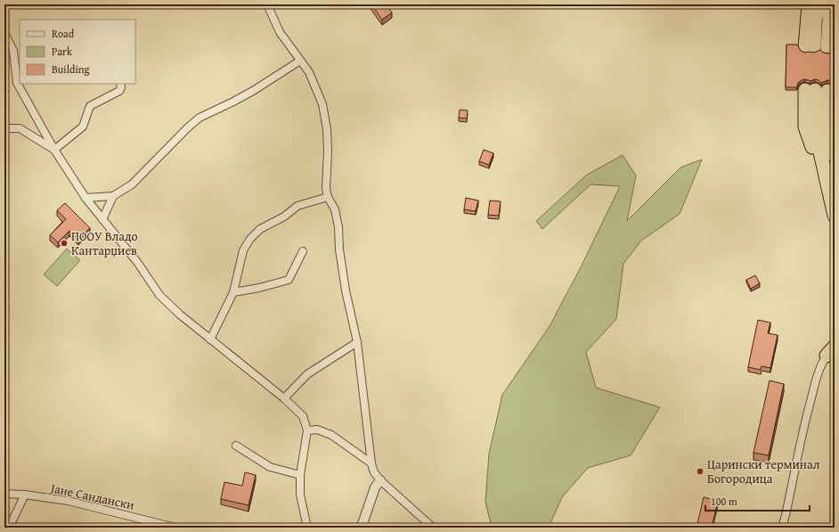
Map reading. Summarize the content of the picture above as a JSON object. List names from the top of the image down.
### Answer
{
  "streets": {
    "street": ["Јане Сандански"]
  },
  "places": ["ПООУ Владо Кантарџиев", "Царински терминал Богородица"],
  "legend": ["Road", "Park", "Building"],
  "scale_bar": "100 m"
}
